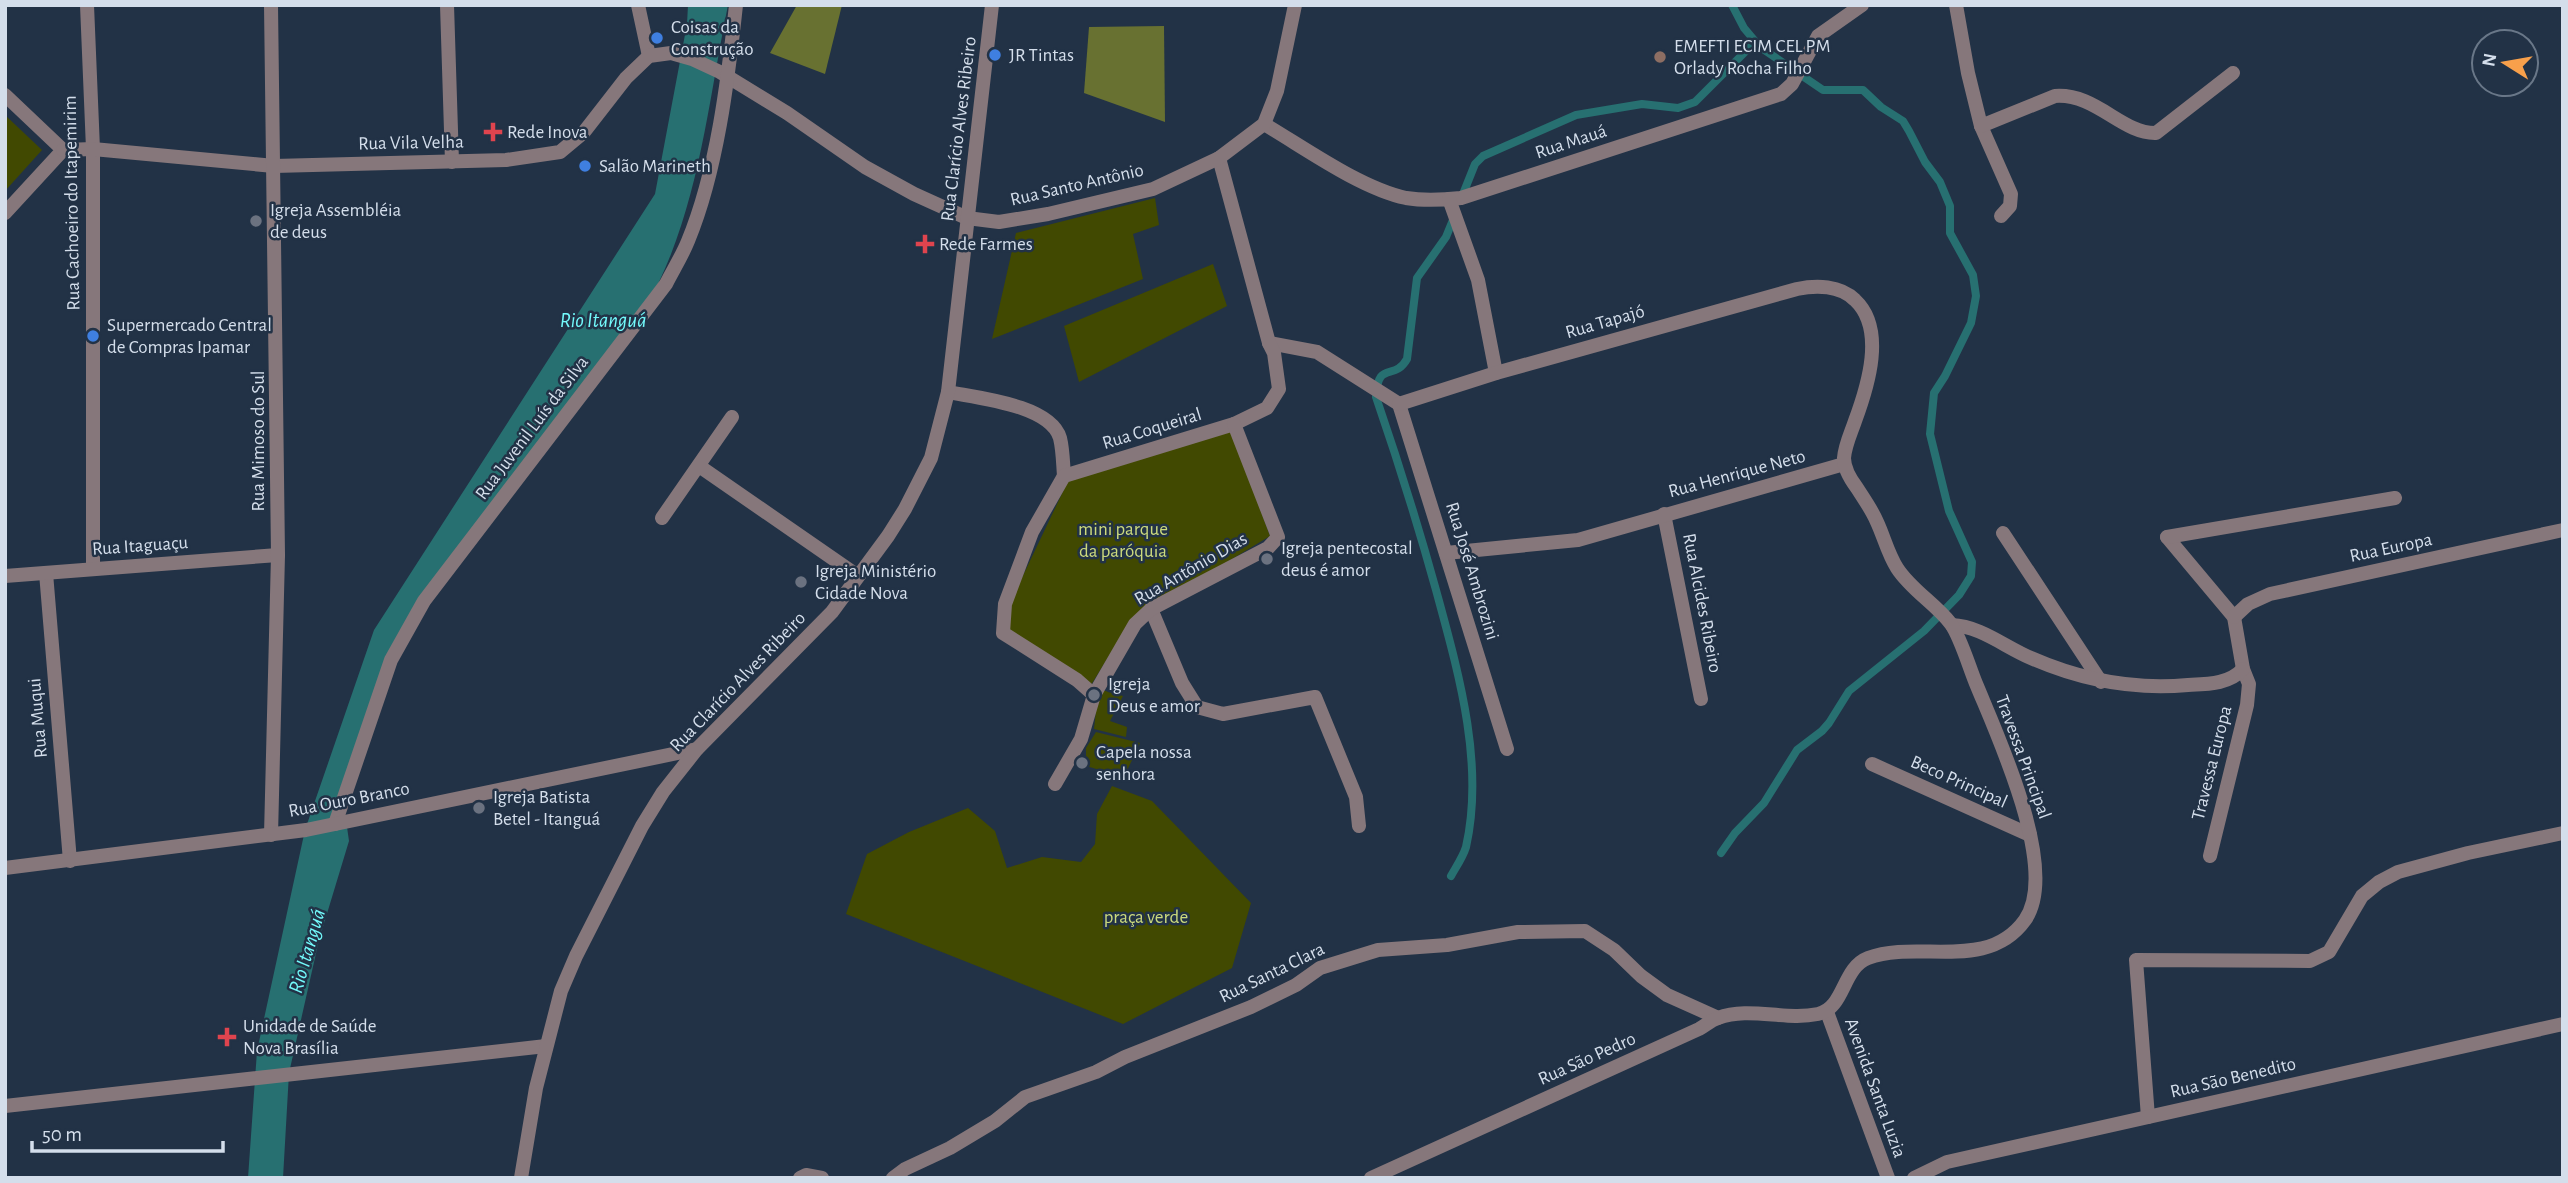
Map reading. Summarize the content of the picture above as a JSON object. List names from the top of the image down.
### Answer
{
  "streets": {
    "street": [
      "Rua Clarício Alves Ribeiro",
      "Rua Mauá",
      "Rua Vila Velha",
      "Rua Santo Antônio",
      "Rua Cachoeiro do Itapemirim",
      "Rua Tapajó",
      "Rua Juvenil Luís da Silva",
      "Rua Coqueiral",
      "Rua Mimoso do Sul",
      "Rua Henrique Neto",
      "Rua Itaguaçu",
      "Rua Europa",
      "Rua Antônio Dias",
      "Rua José Ambrozini",
      "Rua Alcides Ribeiro",
      "Rua Muqui",
      "Travessa Principal",
      "Travessa Europa",
      "Beco Principal",
      "Rua Ouro Branco",
      "Rua Santa Clara",
      "Rua São Pedro",
      "Rua São Benedito",
      "Avenida Santa Luzia"
    ]
  },
  "crossings": [
    ["Rua Clarício Alves Ribeiro", "Rua Santo Antônio"],
    ["Rua Clarício Alves Ribeiro", "Rua Ouro Branco"],
    ["Rua Mauá", "Rua Santo Antônio"],
    ["Rua Vila Velha", "Rua Cachoeiro do Itapemirim"],
    ["Rua Vila Velha", "Rua Mimoso do Sul"],
    ["Rua Santo Antônio", "Rua Coqueiral"],
    ["Rua Cachoeiro do Itapemirim", "Rua Itaguaçu"],
    ["Rua Tapajó", "Rua Henrique Neto"],
    ["Rua Tapajó", "Rua José Ambrozini"],
    ["Rua Juvenil Luís da Silva", "Rua Ouro Branco"],
    ["Rua Coqueiral", "Rua Antônio Dias"],
    ["Rua Mimoso do Sul", "Rua Itaguaçu"],
    ["Rua Mimoso do Sul", "Rua Ouro Branco"],
    ["Rua Henrique Neto", "Rua José Ambrozini"],
    ["Rua Henrique Neto", "Rua Alcides Ribeiro"],
    ["Rua Itaguaçu", "Rua Muqui"],
    ["Rua Europa", "Travessa Europa"],
    ["Rua Muqui", "Rua Ouro Branco"],
    ["Travessa Principal", "Beco Principal"],
    ["Travessa Principal", "Rua São Pedro"],
    ["Travessa Principal", "Avenida Santa Luzia"],
    ["Rua Santa Clara", "Rua São Pedro"],
    ["Rua São Pedro", "Avenida Santa Luzia"]
  ],
  "water": ["Rio Itanguá"],
  "parks": ["mini parque da paróquia", "praça verde"],
  "places": {
    "other": [
      "Coisas da Construção",
      "JR Tintas",
      "EMEFTI ECIM CEL PM Orlady Rocha Filho",
      "Salão Marineth",
      "Igreja Assembléia de deus",
      "Supermercado Central de Compras Ipamar",
      "Igreja pentecostal deus é amor",
      "Igreja Ministério Cidade Nova",
      "Igreja Deus e amor",
      "Capela nossa senhora",
      "Igreja Batista Betel - Itanguá"
    ],
    "health": ["Rede Inova", "Rede Farmes", "Unidade de Saúde Nova Brasília"]
  },
  "scale_bar": "50 m",
  "north": "left"
}
